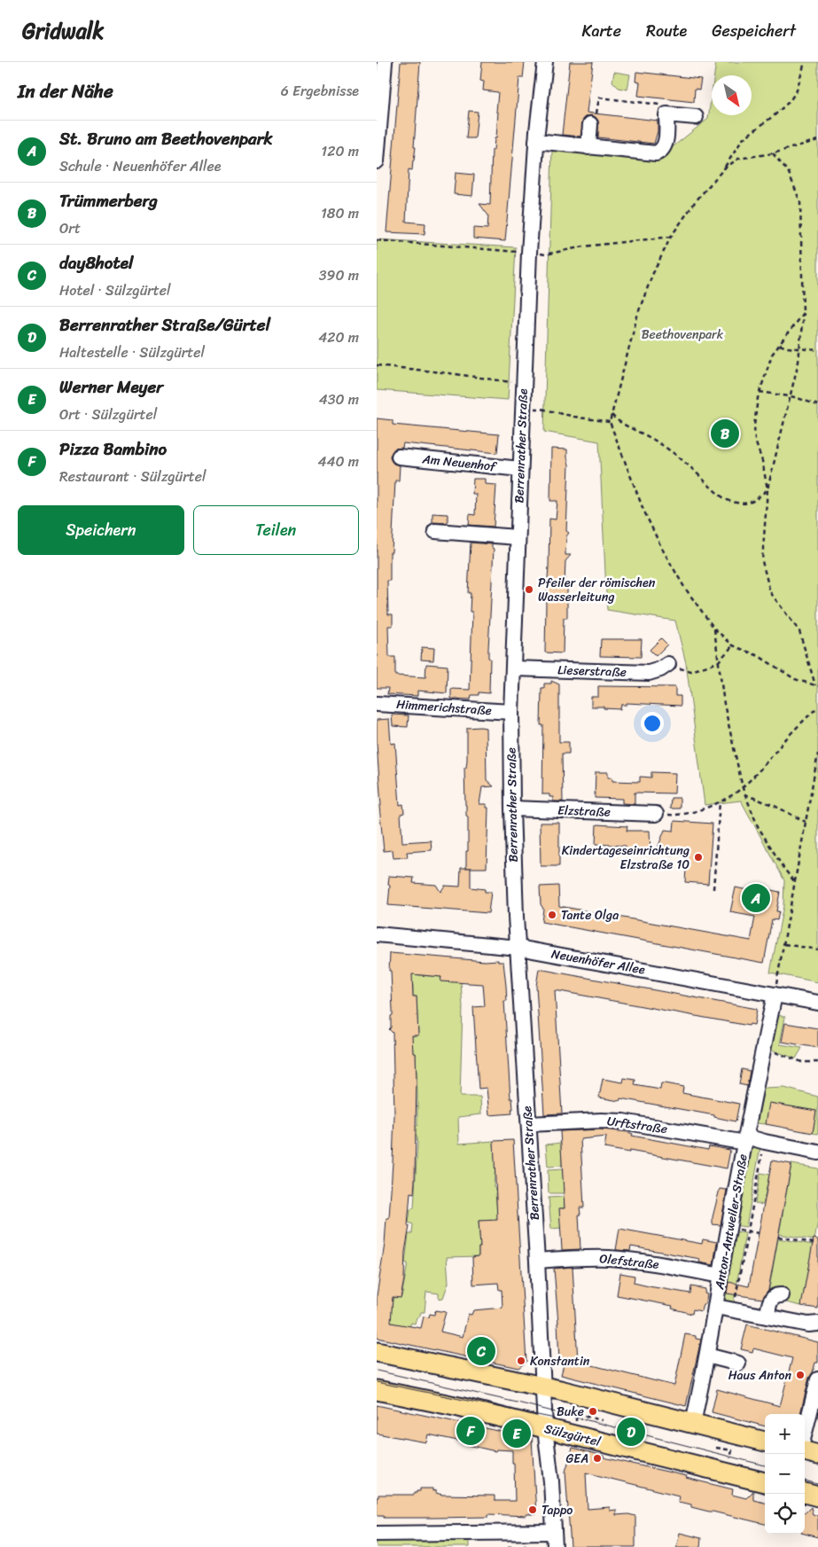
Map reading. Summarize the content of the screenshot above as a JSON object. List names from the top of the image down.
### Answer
{
  "streets": {
    "main road": ["Sülzgürtel"],
    "street": [
      "Berrenrather Straße",
      "Am Neuenhof",
      "Lieserstraße",
      "Himmerichstraße",
      "Elzstraße",
      "Neuenhöfer Allee",
      "Urftstraße",
      "Anton-Antweiler-Straße",
      "Olefstraße"
    ]
  },
  "crossings": [
    ["Berrenrather Straße", "Am Neuenhof"],
    ["Berrenrather Straße", "Lieserstraße"],
    ["Berrenrather Straße", "Himmerichstraße"],
    ["Berrenrather Straße", "Elzstraße"],
    ["Berrenrather Straße", "Neuenhöfer Allee"],
    ["Berrenrather Straße", "Urftstraße"],
    ["Berrenrather Straße", "Olefstraße"],
    ["Berrenrather Straße", "Sülzgürtel"],
    ["Neuenhöfer Allee", "Anton-Antweiler-Straße"],
    ["Urftstraße", "Anton-Antweiler-Straße"],
    ["Anton-Antweiler-Straße", "Olefstraße"]
  ],
  "parks": ["Beethovenpark"],
  "places": [
    "Pfeiler der römischen Wasserleitung",
    "Kindertageseinrichtung Elzstraße 10",
    "Tante Olga",
    "Konstantin",
    "Haus Anton",
    "Buke",
    "GEA",
    "Tappo"
  ],
  "north": "bottom right",
  "page": {
    "header": "Gridwalk",
    "nav": ["Karte", "Route", "Gespeichert"],
    "heading": ["In der Nähe", "6 Ergebnisse"],
    "list": [
      {
        "mark": "A",
        "name": "St. Bruno am Beethovenpark",
        "note": "Schule · Neuenhöfer Allee",
        "value": "120 m"
      },
      {
        "mark": "B",
        "name": "Trümmerberg",
        "note": "Ort",
        "value": "180 m"
      },
      {
        "mark": "C",
        "name": "day8hotel",
        "note": "Hotel · Sülzgürtel",
        "value": "390 m"
      },
      {
        "mark": "D",
        "name": "Berrenrather Straße/Gürtel",
        "note": "Haltestelle · Sülzgürtel",
        "value": "420 m"
      },
      {
        "mark": "E",
        "name": "Werner Meyer",
        "note": "Ort · Sülzgürtel",
        "value": "430 m"
      },
      {
        "mark": "F",
        "name": "Pizza Bambino",
        "note": "Restaurant · Sülzgürtel",
        "value": "440 m"
      }
    ],
    "pins": [
      "B",
      "A",
      "C",
      "F",
      "D",
      "E"
    ],
    "buttons": ["Speichern", "Teilen"],
    "map_buttons": ["+", "−"]
  }
}
